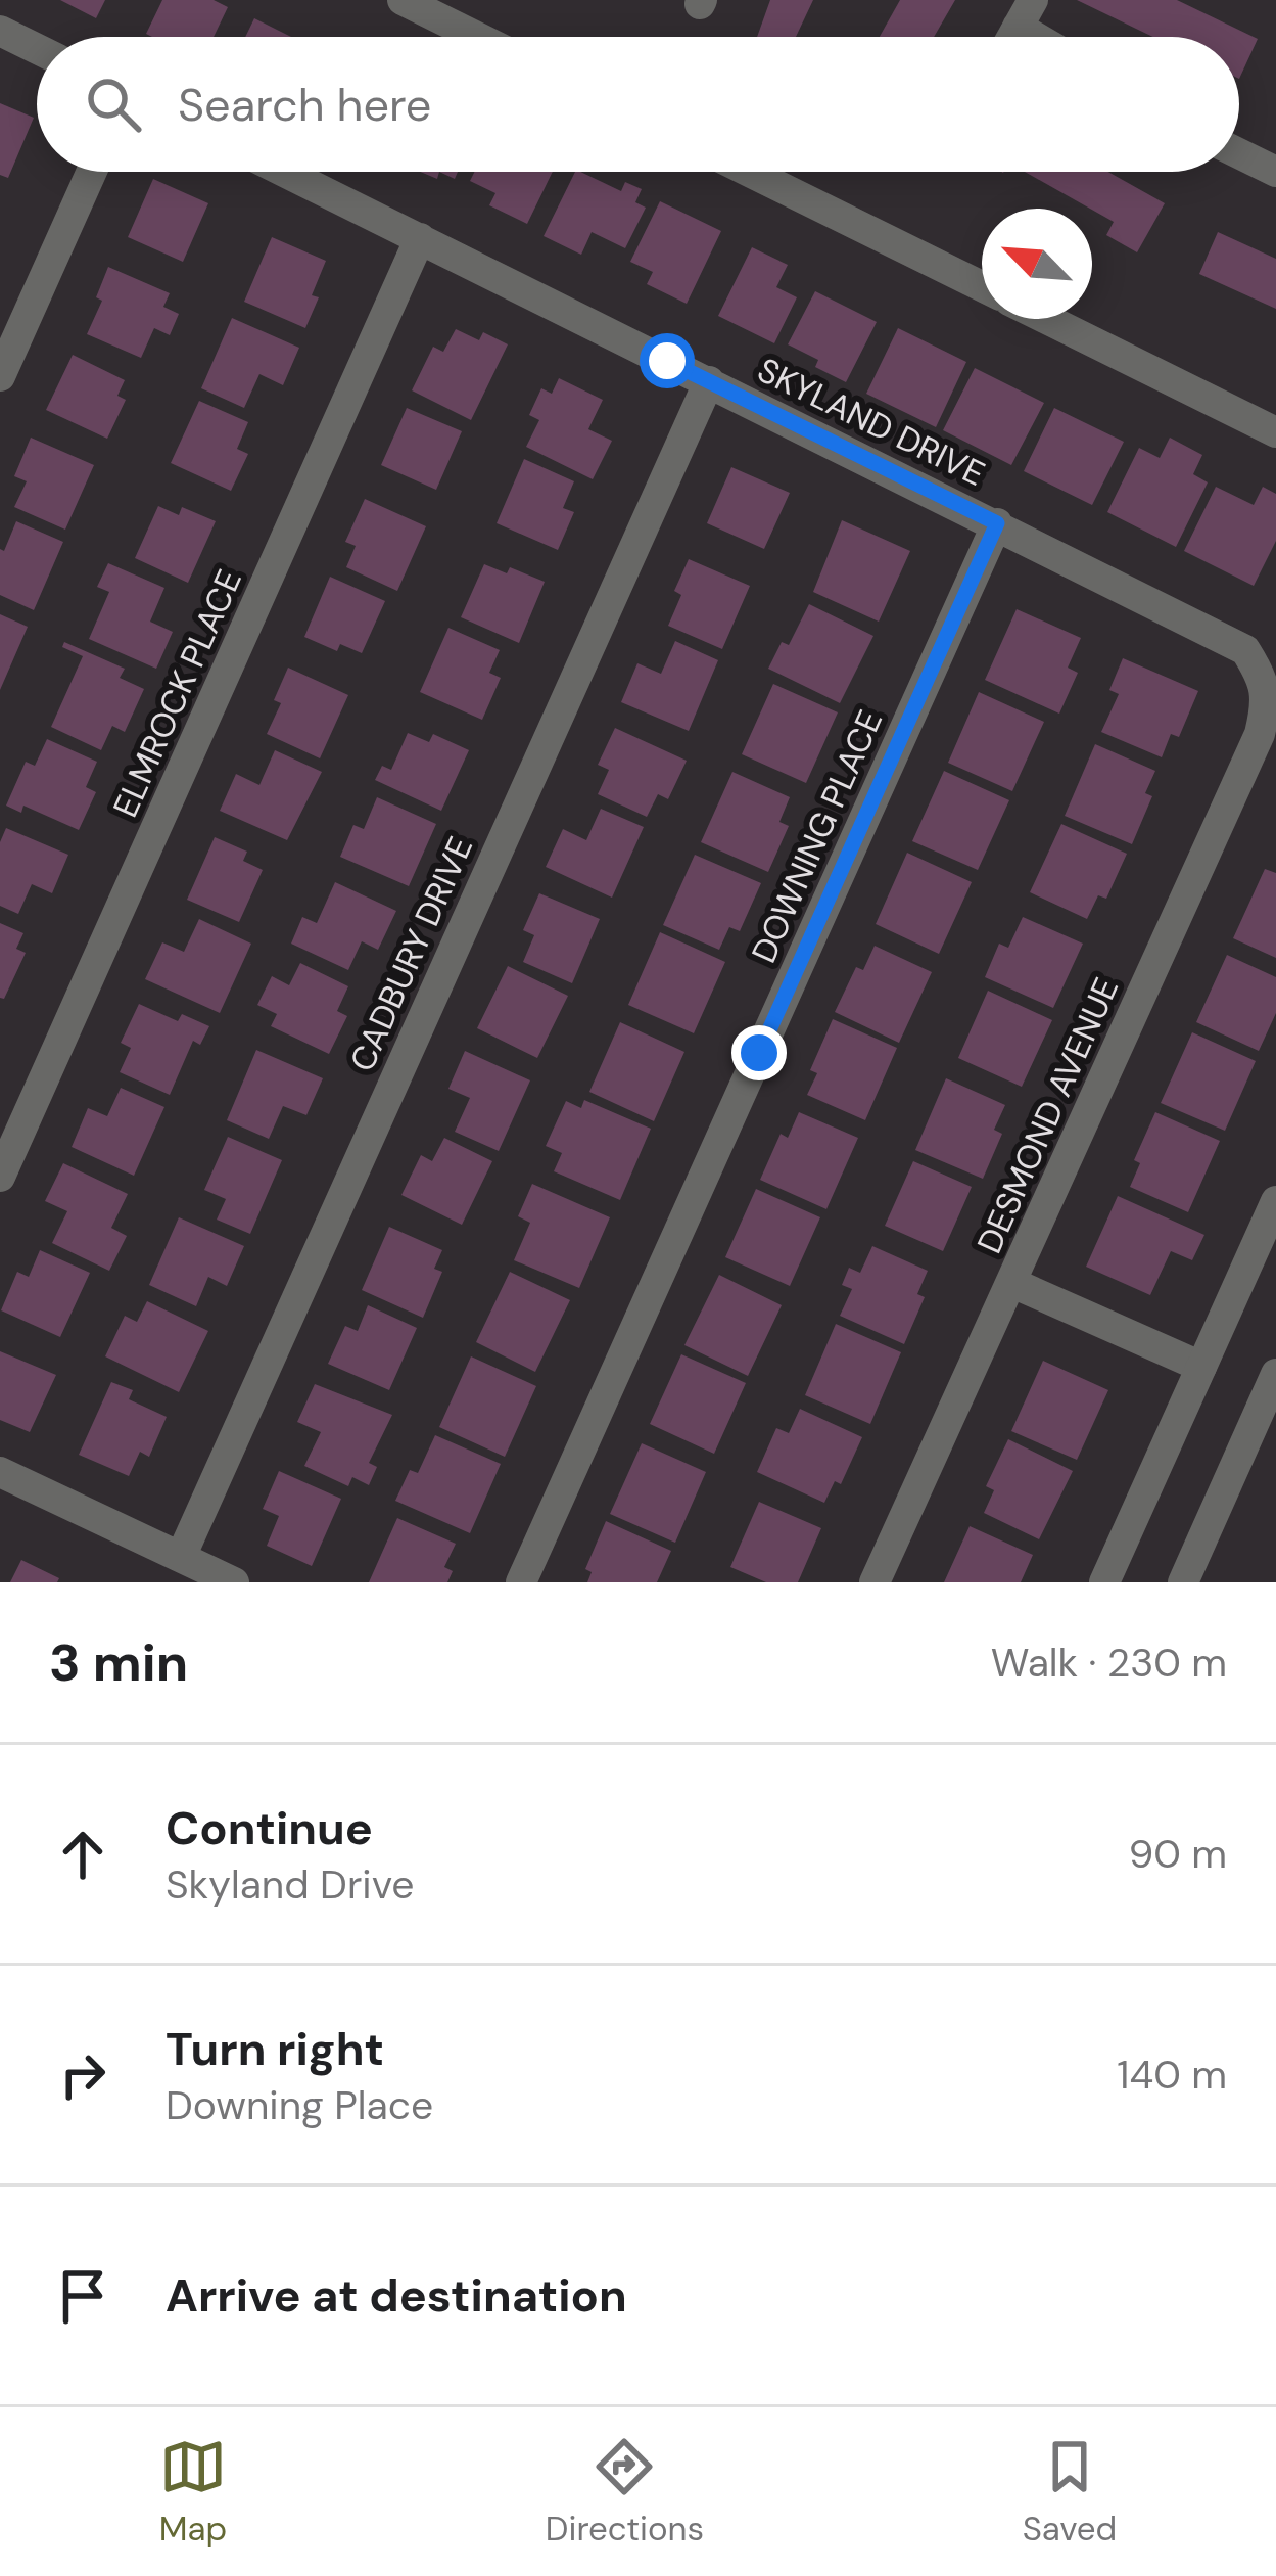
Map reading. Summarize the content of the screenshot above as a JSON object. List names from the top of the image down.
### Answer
{
  "streets": {
    "street": [
      "SKYLAND DRIVE",
      "ELMROCK PLACE",
      "DOWNING PLACE",
      "CADBURY DRIVE",
      "DESMOND AVENUE"
    ]
  },
  "crossings": [
    ["SKYLAND DRIVE", "ELMROCK PLACE"],
    ["SKYLAND DRIVE", "DOWNING PLACE"],
    ["SKYLAND DRIVE", "CADBURY DRIVE"],
    ["SKYLAND DRIVE", "DESMOND AVENUE"]
  ],
  "north": "top left",
  "page": {
    "search": "Search here",
    "heading": ["3 min", "Walk · 230 m"],
    "list": [
      ["Continue", "Skyland Drive", "90 m"],
      ["Turn right", "Downing Place", "140 m"],
      "Arrive at destination"
    ],
    "nav": ["Map", "Directions", "Saved"]
  }
}
